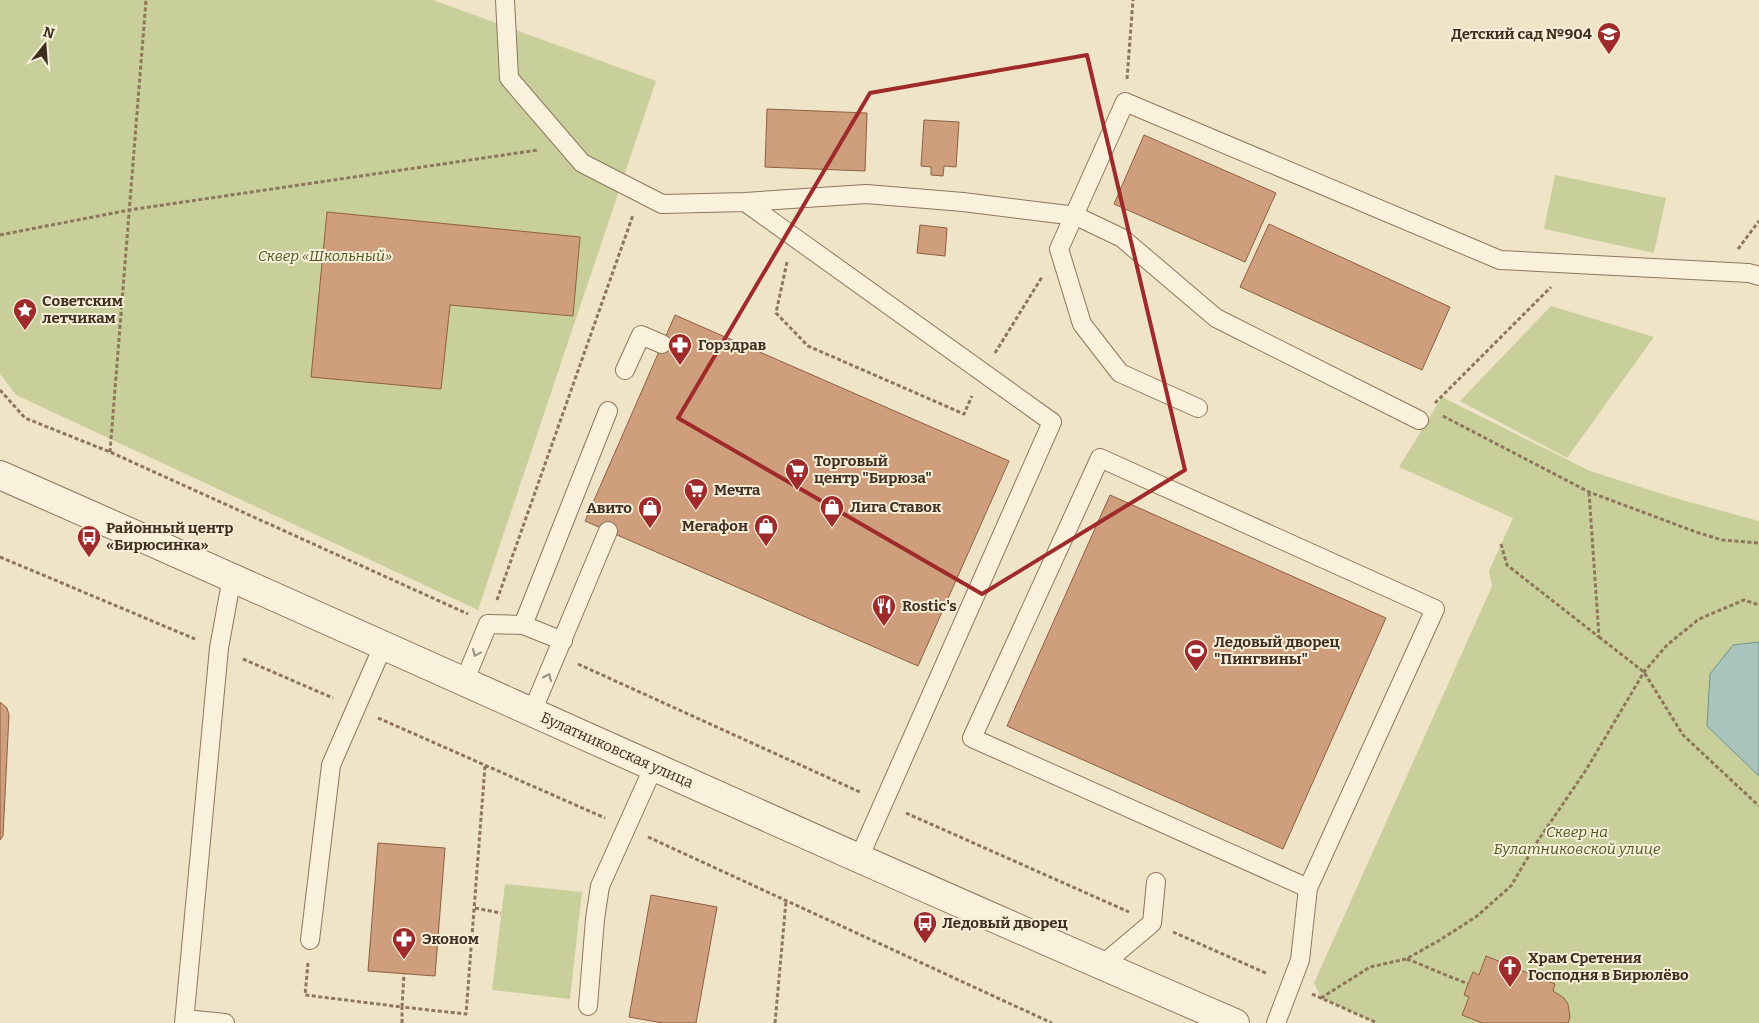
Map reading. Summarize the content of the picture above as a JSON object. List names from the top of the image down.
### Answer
{
  "streets": {
    "street": ["Булатниковская улица"]
  },
  "parks": ["Сквер «Школьный»", "Сквер на Булатниковской улице"],
  "places": {
    "school or university": ["Детский сад №904"],
    "place": ["Cоветским летчикам"],
    "pharmacy": ["Горздрав", "Эконом"],
    "supermarket": ["Торговый центр \"Бирюза\"", "Мечта"],
    "shop": ["Лига Ставок", "Авито", "Мегафон"],
    "bus stop": ["Районный центр «Бирюсинка»", "Ледовый дворец"],
    "restaurant": ["Rostic's"],
    "sports": ["Ледовый дворец \"Пингвины\""],
    "church": ["Храм Сретения Господня в Бирюлёво"]
  },
  "north": "top"
}
